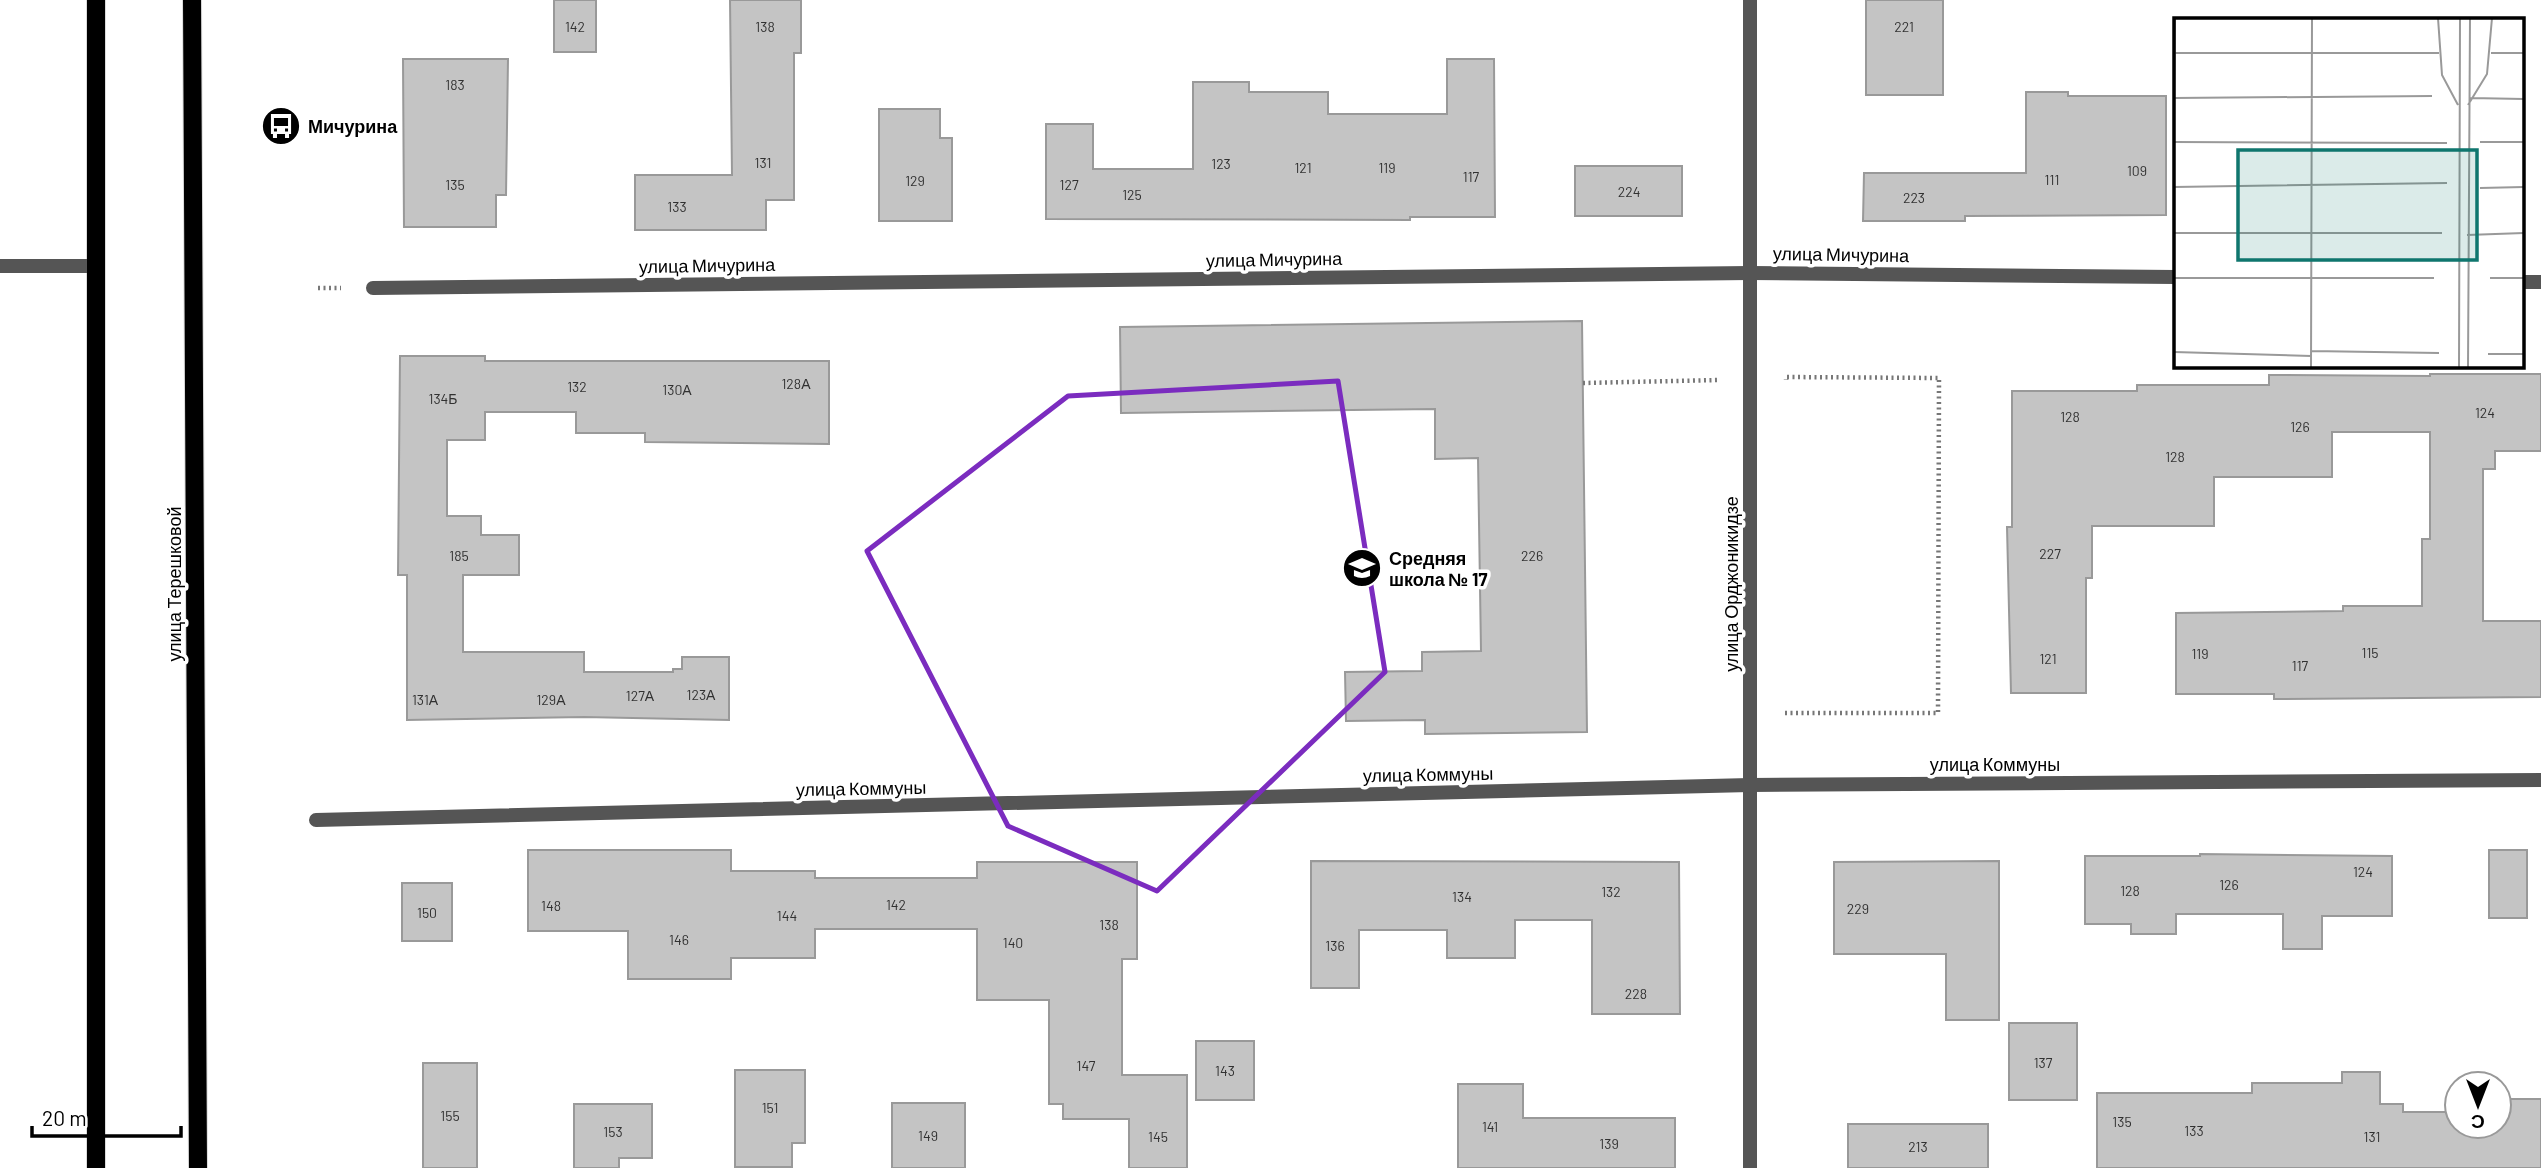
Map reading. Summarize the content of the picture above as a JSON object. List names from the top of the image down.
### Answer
{
  "streets": {
    "main road": ["улица Терешковой"],
    "street": ["улица Мичурина", "улица Орджоникидзе", "улица Коммуны"]
  },
  "crossings": [
    ["улица Мичурина", "улица Орджоникидзе"],
    ["улица Орджоникидзе", "улица Коммуны"]
  ],
  "places": {
    "bus stop": ["Мичурина"],
    "school or university": ["Средняя школа № 17"]
  },
  "house_numbers": [
    "142",
    "138",
    "221",
    "183",
    "131",
    "123",
    "121",
    "119",
    "109",
    "117",
    "111",
    "129",
    "135",
    "127",
    "224",
    "125",
    "223",
    "133",
    "128А",
    "132",
    "130А",
    "134Б",
    "124",
    "128",
    "126",
    "128",
    "227",
    "185",
    "226",
    "115",
    "119",
    "121",
    "117",
    "123А",
    "127А",
    "131А",
    "129А",
    "124",
    "126",
    "128",
    "132",
    "134",
    "142",
    "148",
    "229",
    "150",
    "144",
    "138",
    "146",
    "140",
    "136",
    "228",
    "137",
    "147",
    "143",
    "151",
    "155",
    "135",
    "141",
    "133",
    "153",
    "149",
    "145",
    "131",
    "139",
    "213"
  ],
  "scale_bar": "20 m",
  "north": "bottom"
}
